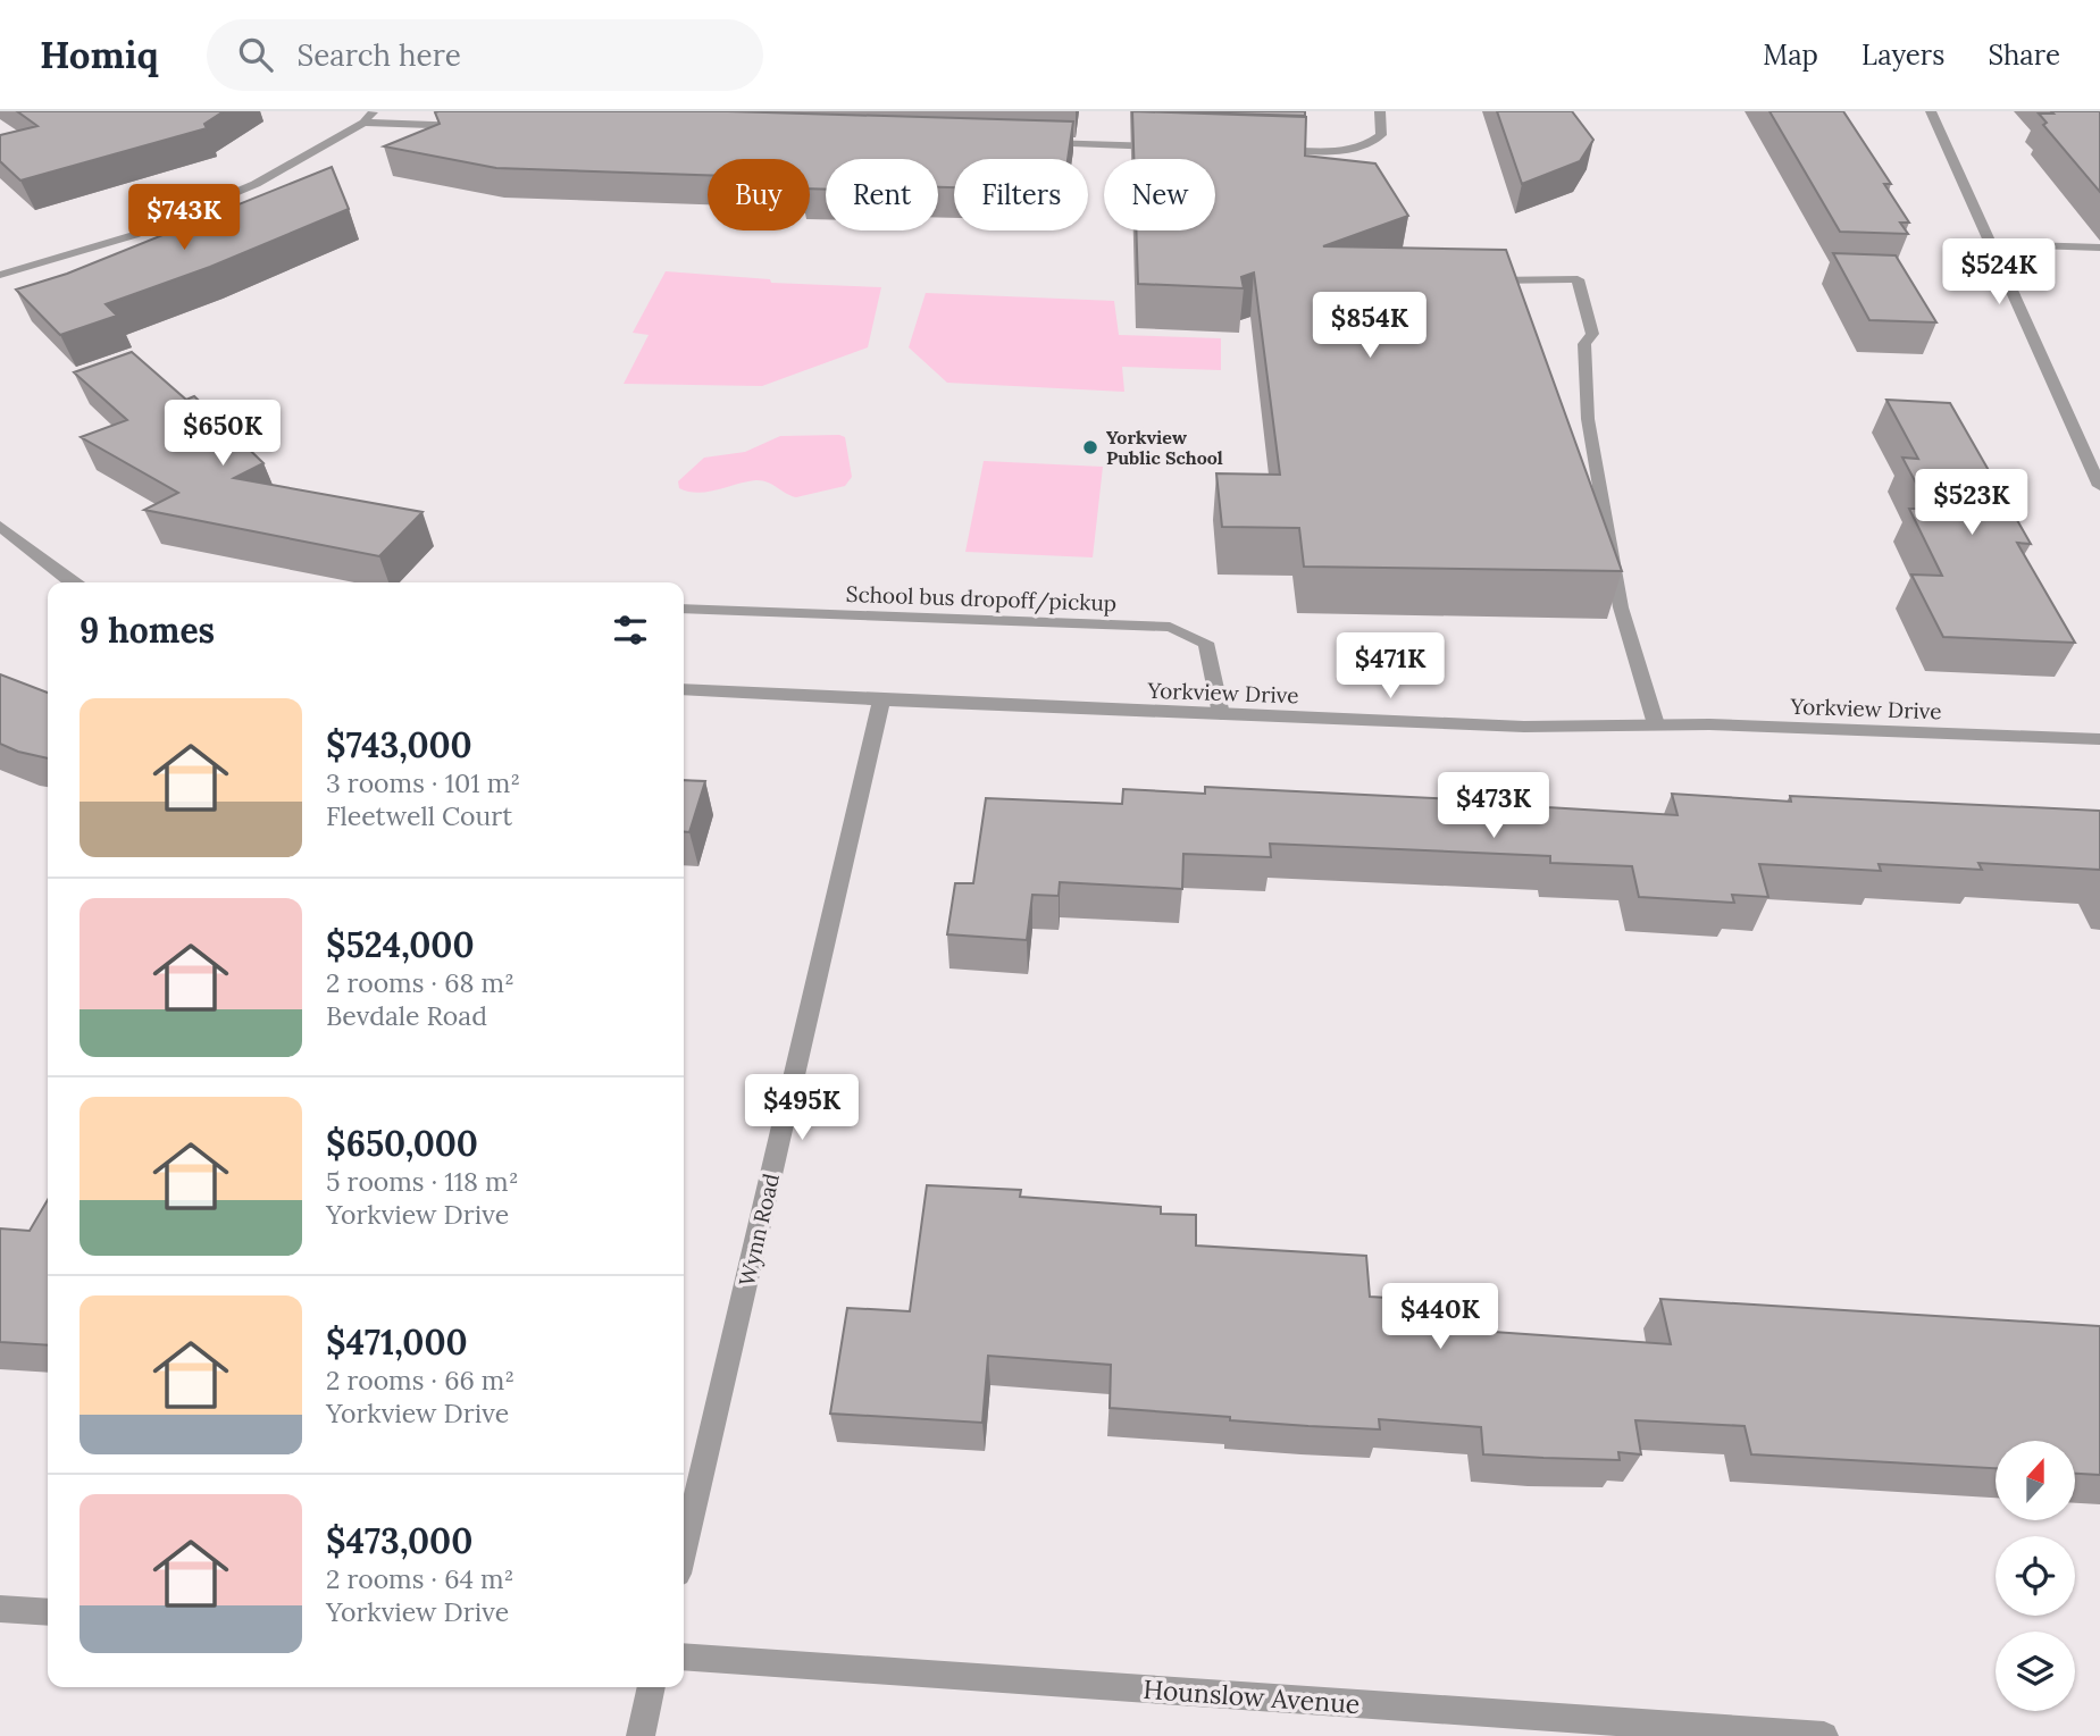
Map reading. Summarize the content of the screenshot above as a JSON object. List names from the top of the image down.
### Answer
{
  "streets": {
    "street": [
      "School bus dropoff/pickup",
      "Yorkview Drive",
      "Wynn Road",
      "Hounslow Avenue"
    ]
  },
  "crossings": [
    ["School bus dropoff/pickup", "Yorkview Drive"],
    ["Yorkview Drive", "Wynn Road"]
  ],
  "places": ["Yorkview Public School"],
  "north": "top",
  "page": {
    "header": "Homiq",
    "search": "Search here",
    "nav": ["Map", "Layers", "Share"],
    "chip": [
      "Buy",
      "Rent",
      "Filters",
      "New"
    ],
    "price": [
      "$743K",
      "$524K",
      "$854K",
      "$650K",
      "$523K",
      "$471K",
      "$473K",
      "$495K",
      "$440K"
    ],
    "heading": "9 homes",
    "list": [
      {
        "name": "$743,000",
        "note": "3 rooms · 101 m² · Fleetwell Court"
      },
      {
        "name": "$524,000",
        "note": "2 rooms · 68 m² · Bevdale Road"
      },
      {
        "name": "$650,000",
        "note": "5 rooms · 118 m² · Yorkview Drive"
      },
      {
        "name": "$471,000",
        "note": "2 rooms · 66 m² · Yorkview Drive"
      },
      {
        "name": "$473,000",
        "note": "2 rooms · 64 m² · Yorkview Drive"
      }
    ]
  }
}
